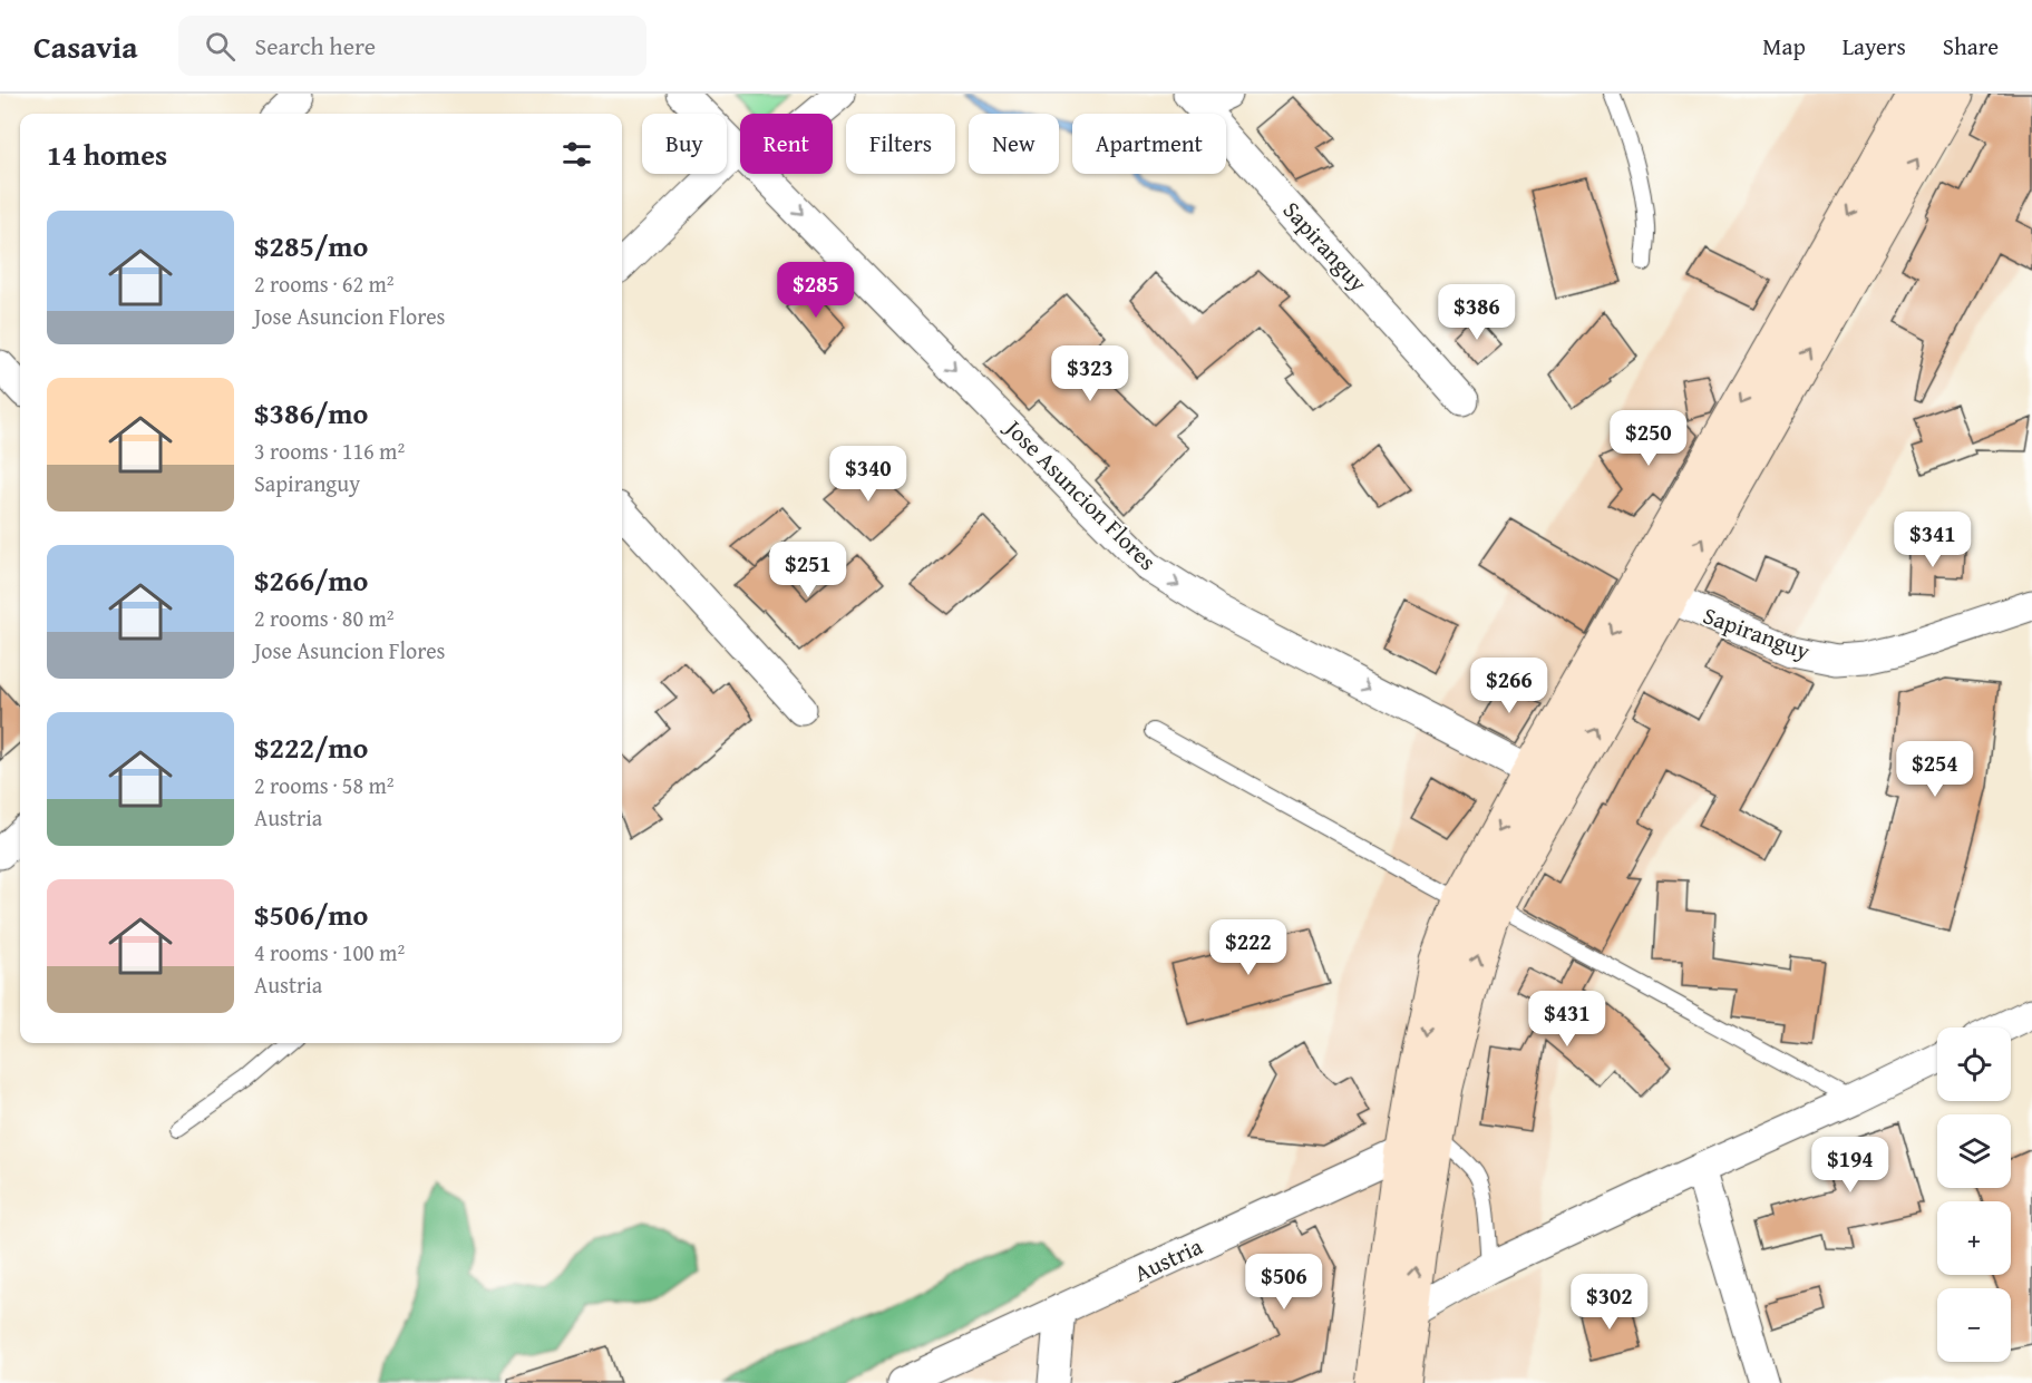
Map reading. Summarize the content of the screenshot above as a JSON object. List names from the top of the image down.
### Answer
{
  "streets": {
    "street": ["Sapiranguy", "Jose Asuncion Flores", "Austria"]
  },
  "one_way": ["Jose Asuncion Flores"],
  "page": {
    "header": "Casavia",
    "search": "Search here",
    "nav": ["Map", "Layers", "Share"],
    "chip": [
      "Buy",
      "Rent",
      "Filters",
      "New",
      "Apartment"
    ],
    "heading": "14 homes",
    "list": [
      {
        "name": "$285/mo",
        "note": "2 rooms · 62 m² · Jose Asuncion Flores"
      },
      {
        "name": "$386/mo",
        "note": "3 rooms · 116 m² · Sapiranguy"
      },
      {
        "name": "$266/mo",
        "note": "2 rooms · 80 m² · Jose Asuncion Flores"
      },
      {
        "name": "$222/mo",
        "note": "2 rooms · 58 m² · Austria"
      },
      {
        "name": "$506/mo",
        "note": "4 rooms · 100 m² · Austria"
      }
    ],
    "price": [
      "$285",
      "$386",
      "$323",
      "$250",
      "$340",
      "$341",
      "$251",
      "$266",
      "$254",
      "$222",
      "$431",
      "$194",
      "$506",
      "$302"
    ],
    "map_buttons": ["+", "−"]
  }
}
